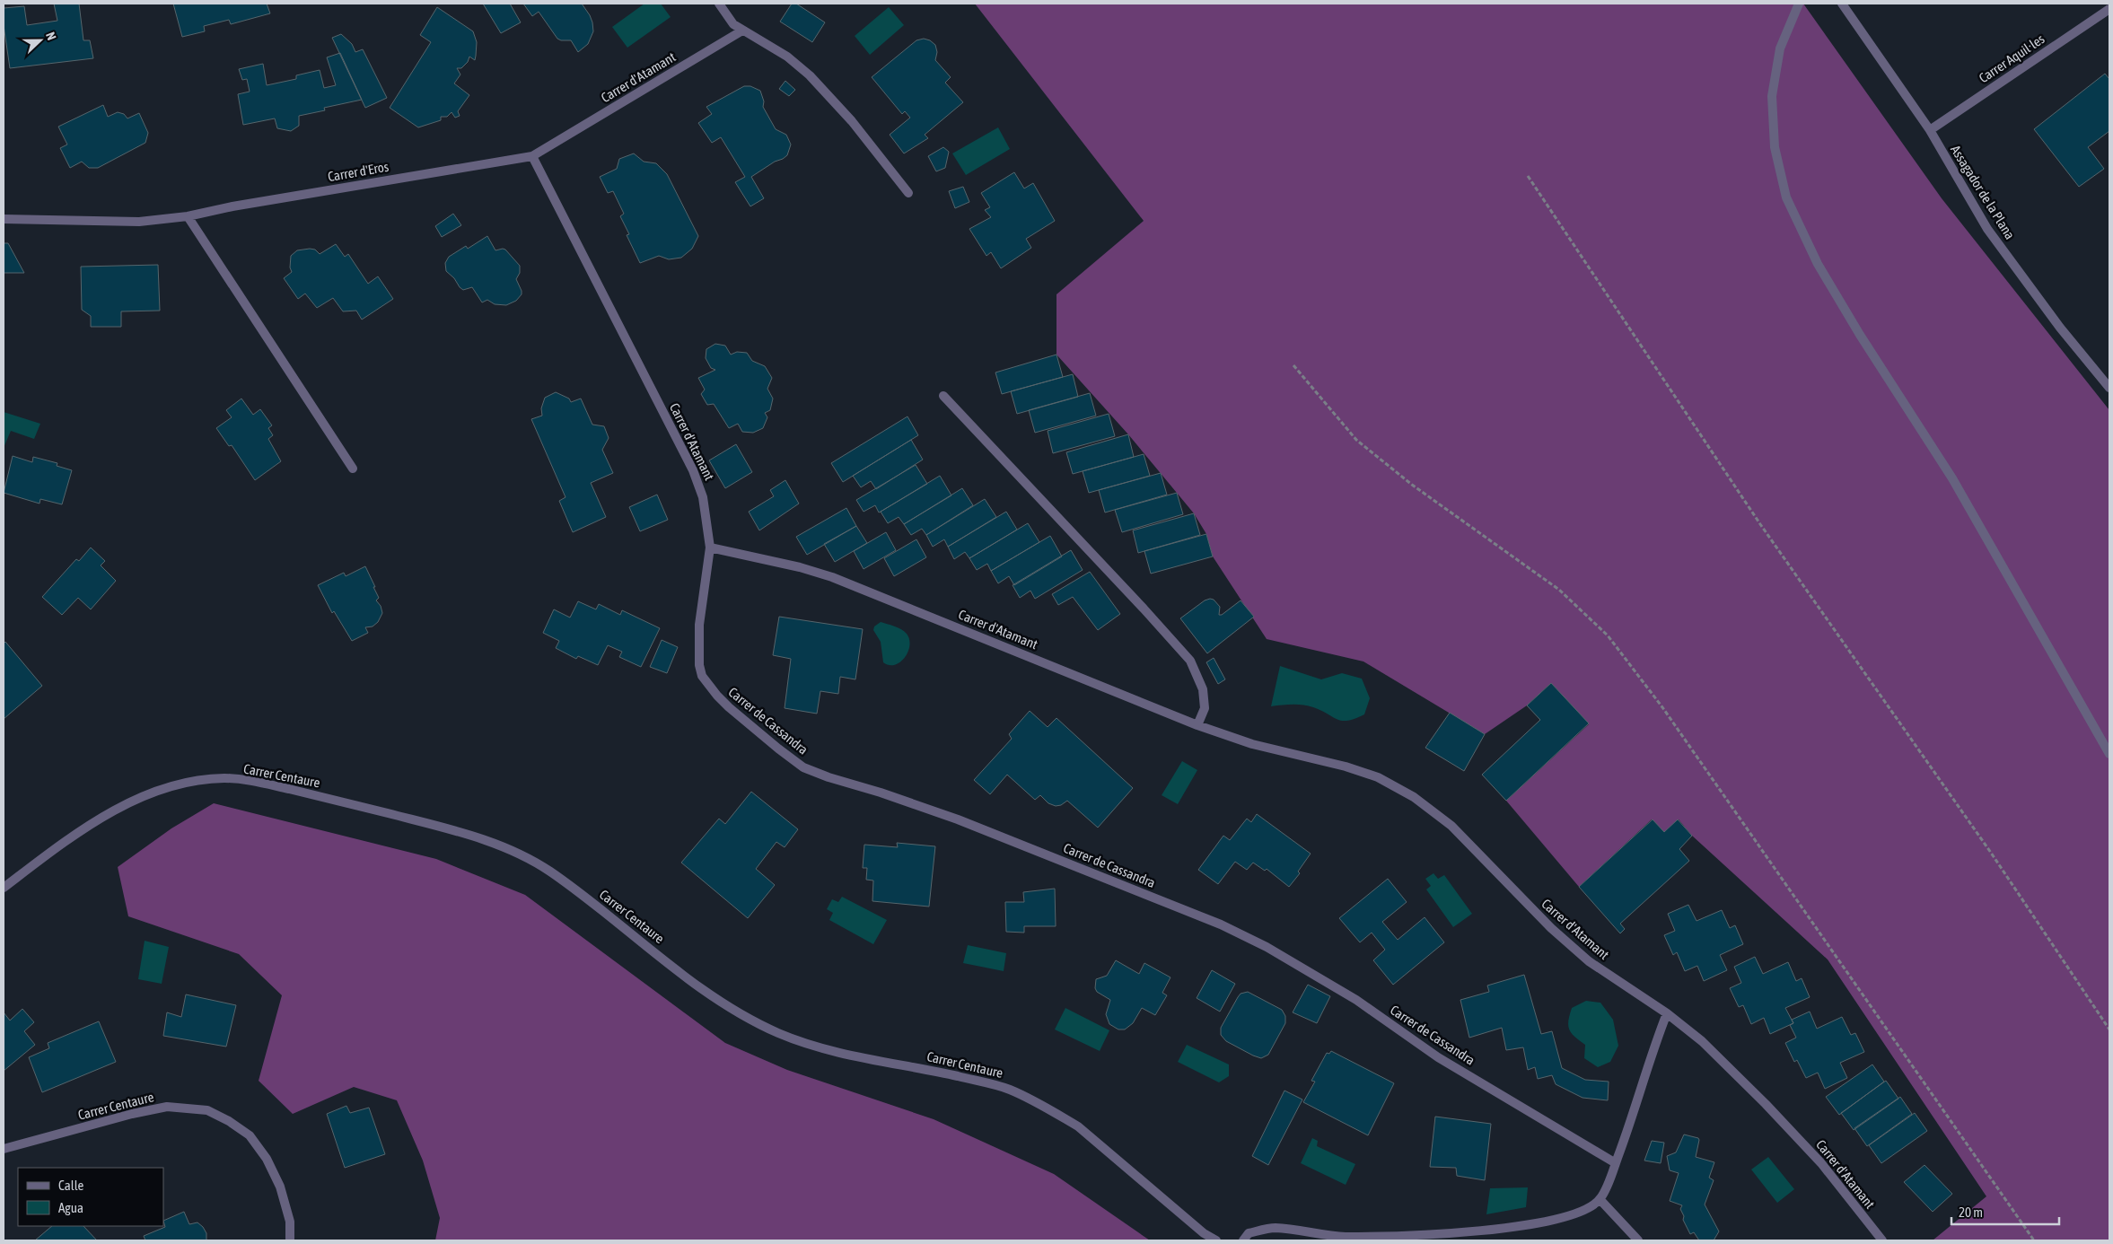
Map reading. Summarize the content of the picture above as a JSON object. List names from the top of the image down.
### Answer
{
  "streets": {
    "street": [
      "Carrer Aquil·les",
      "Carrer d'Atamant",
      "Carrer d'Eros",
      "Assagador de la Plana",
      "Carrer de Cassandra",
      "Carrer Centaure"
    ]
  },
  "crossings": [
    ["Carrer Aquil·les", "Assagador de la Plana"],
    ["Carrer d'Atamant", "Carrer d'Eros"],
    ["Carrer d'Atamant", "Carrer de Cassandra"]
  ],
  "legend": ["Calle", "Agua"],
  "scale_bar": "20 m",
  "north": "right"
}
